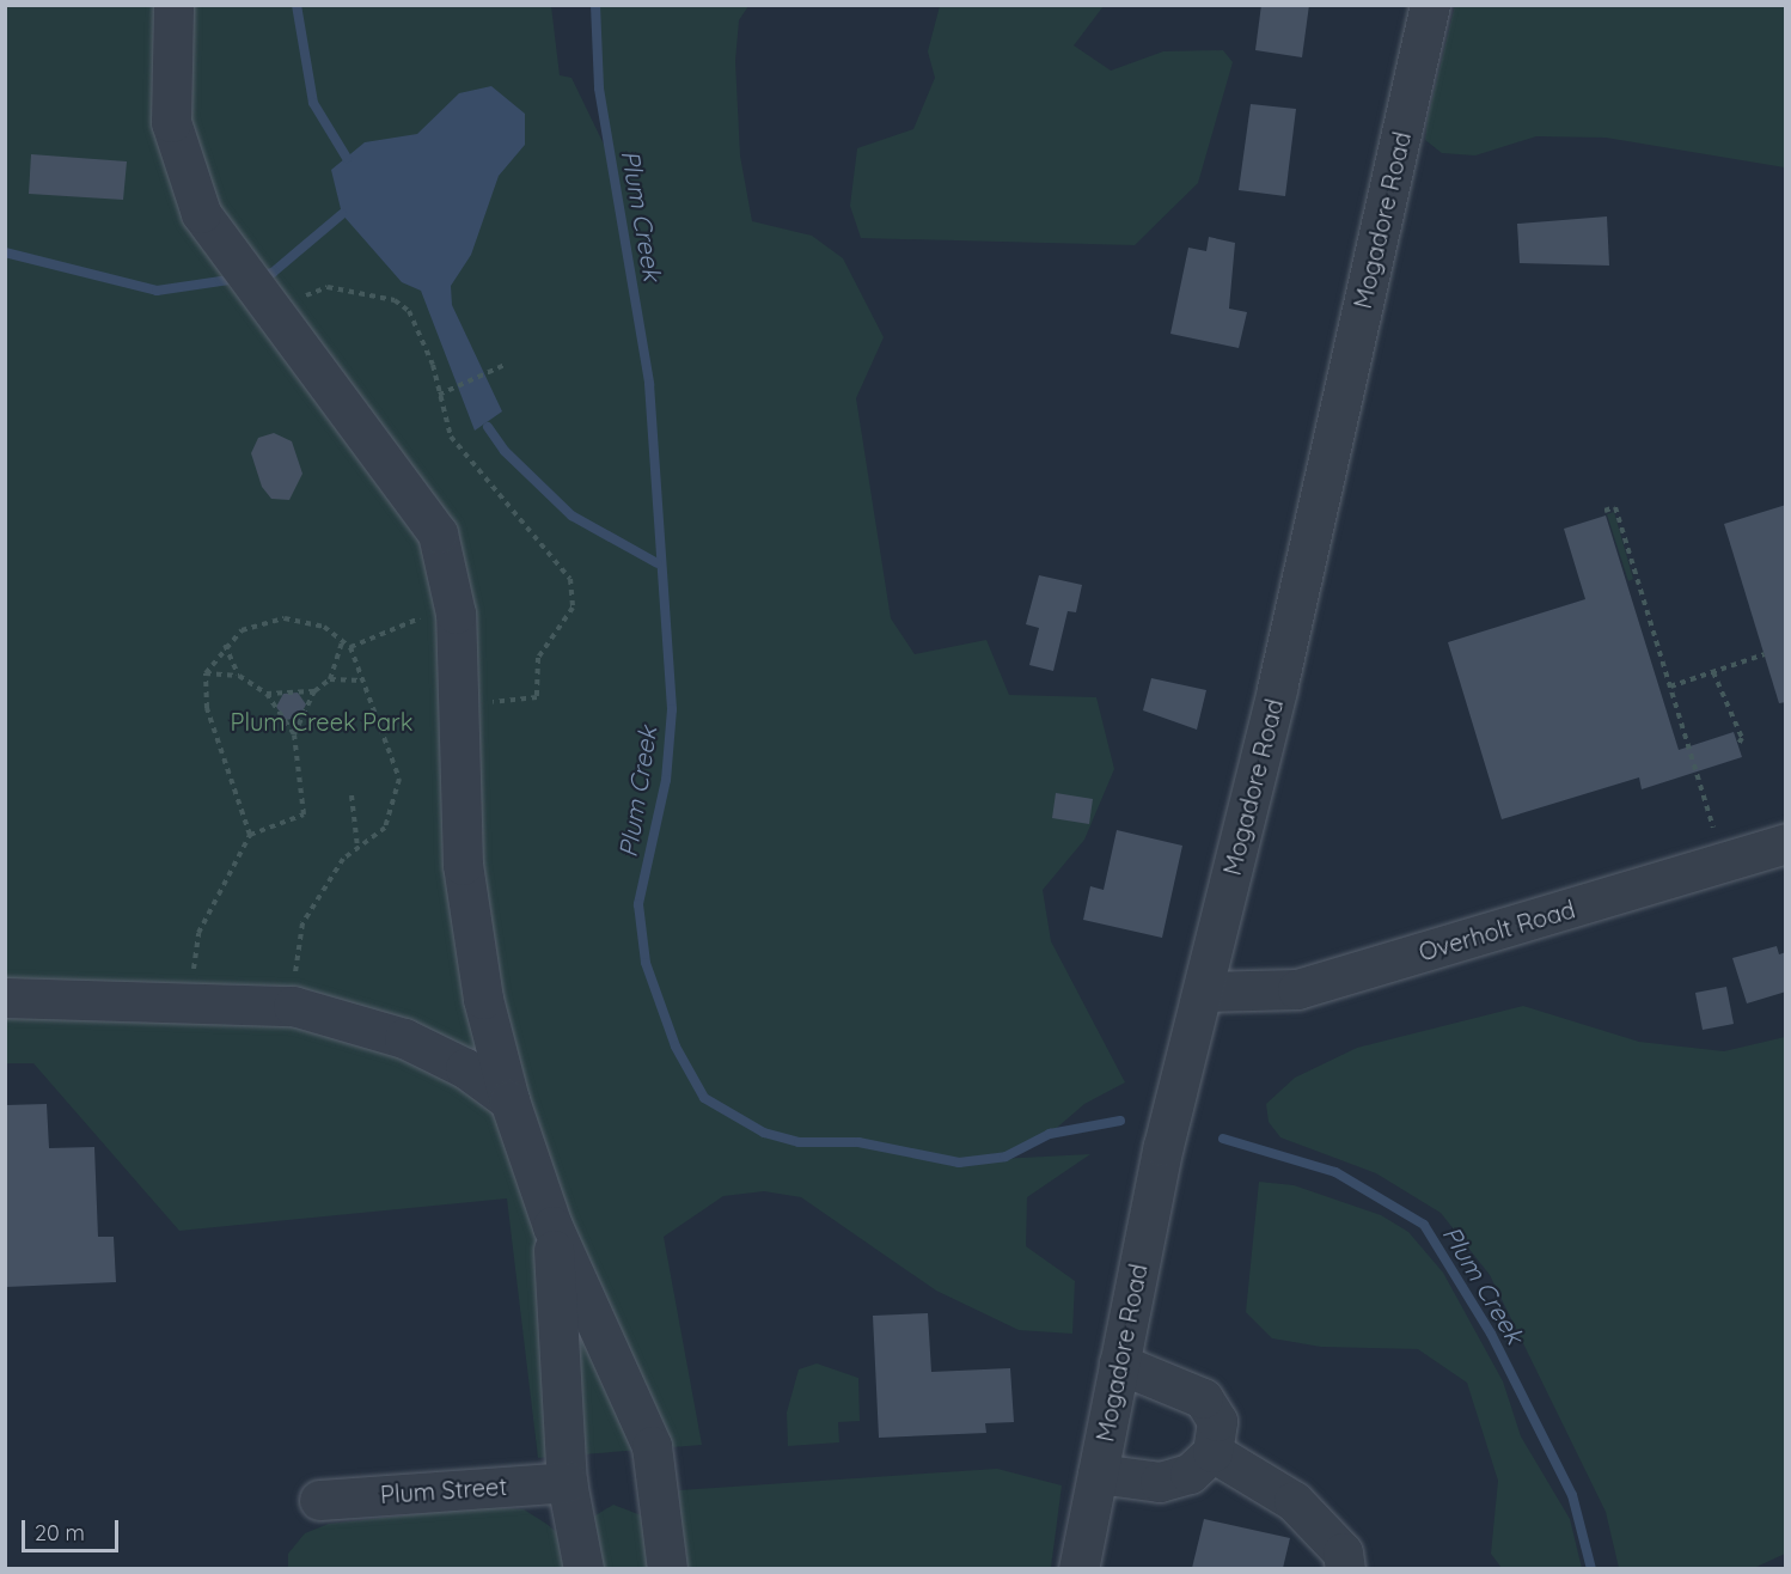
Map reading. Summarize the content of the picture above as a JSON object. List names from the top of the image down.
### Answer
{
  "streets": {
    "street": ["Mogadore Road", "Overholt Road", "Plum Street"]
  },
  "crossings": [
    ["Mogadore Road", "Overholt Road"]
  ],
  "water": ["Plum Creek"],
  "parks": ["Plum Creek Park"],
  "scale_bar": "20 m"
}
